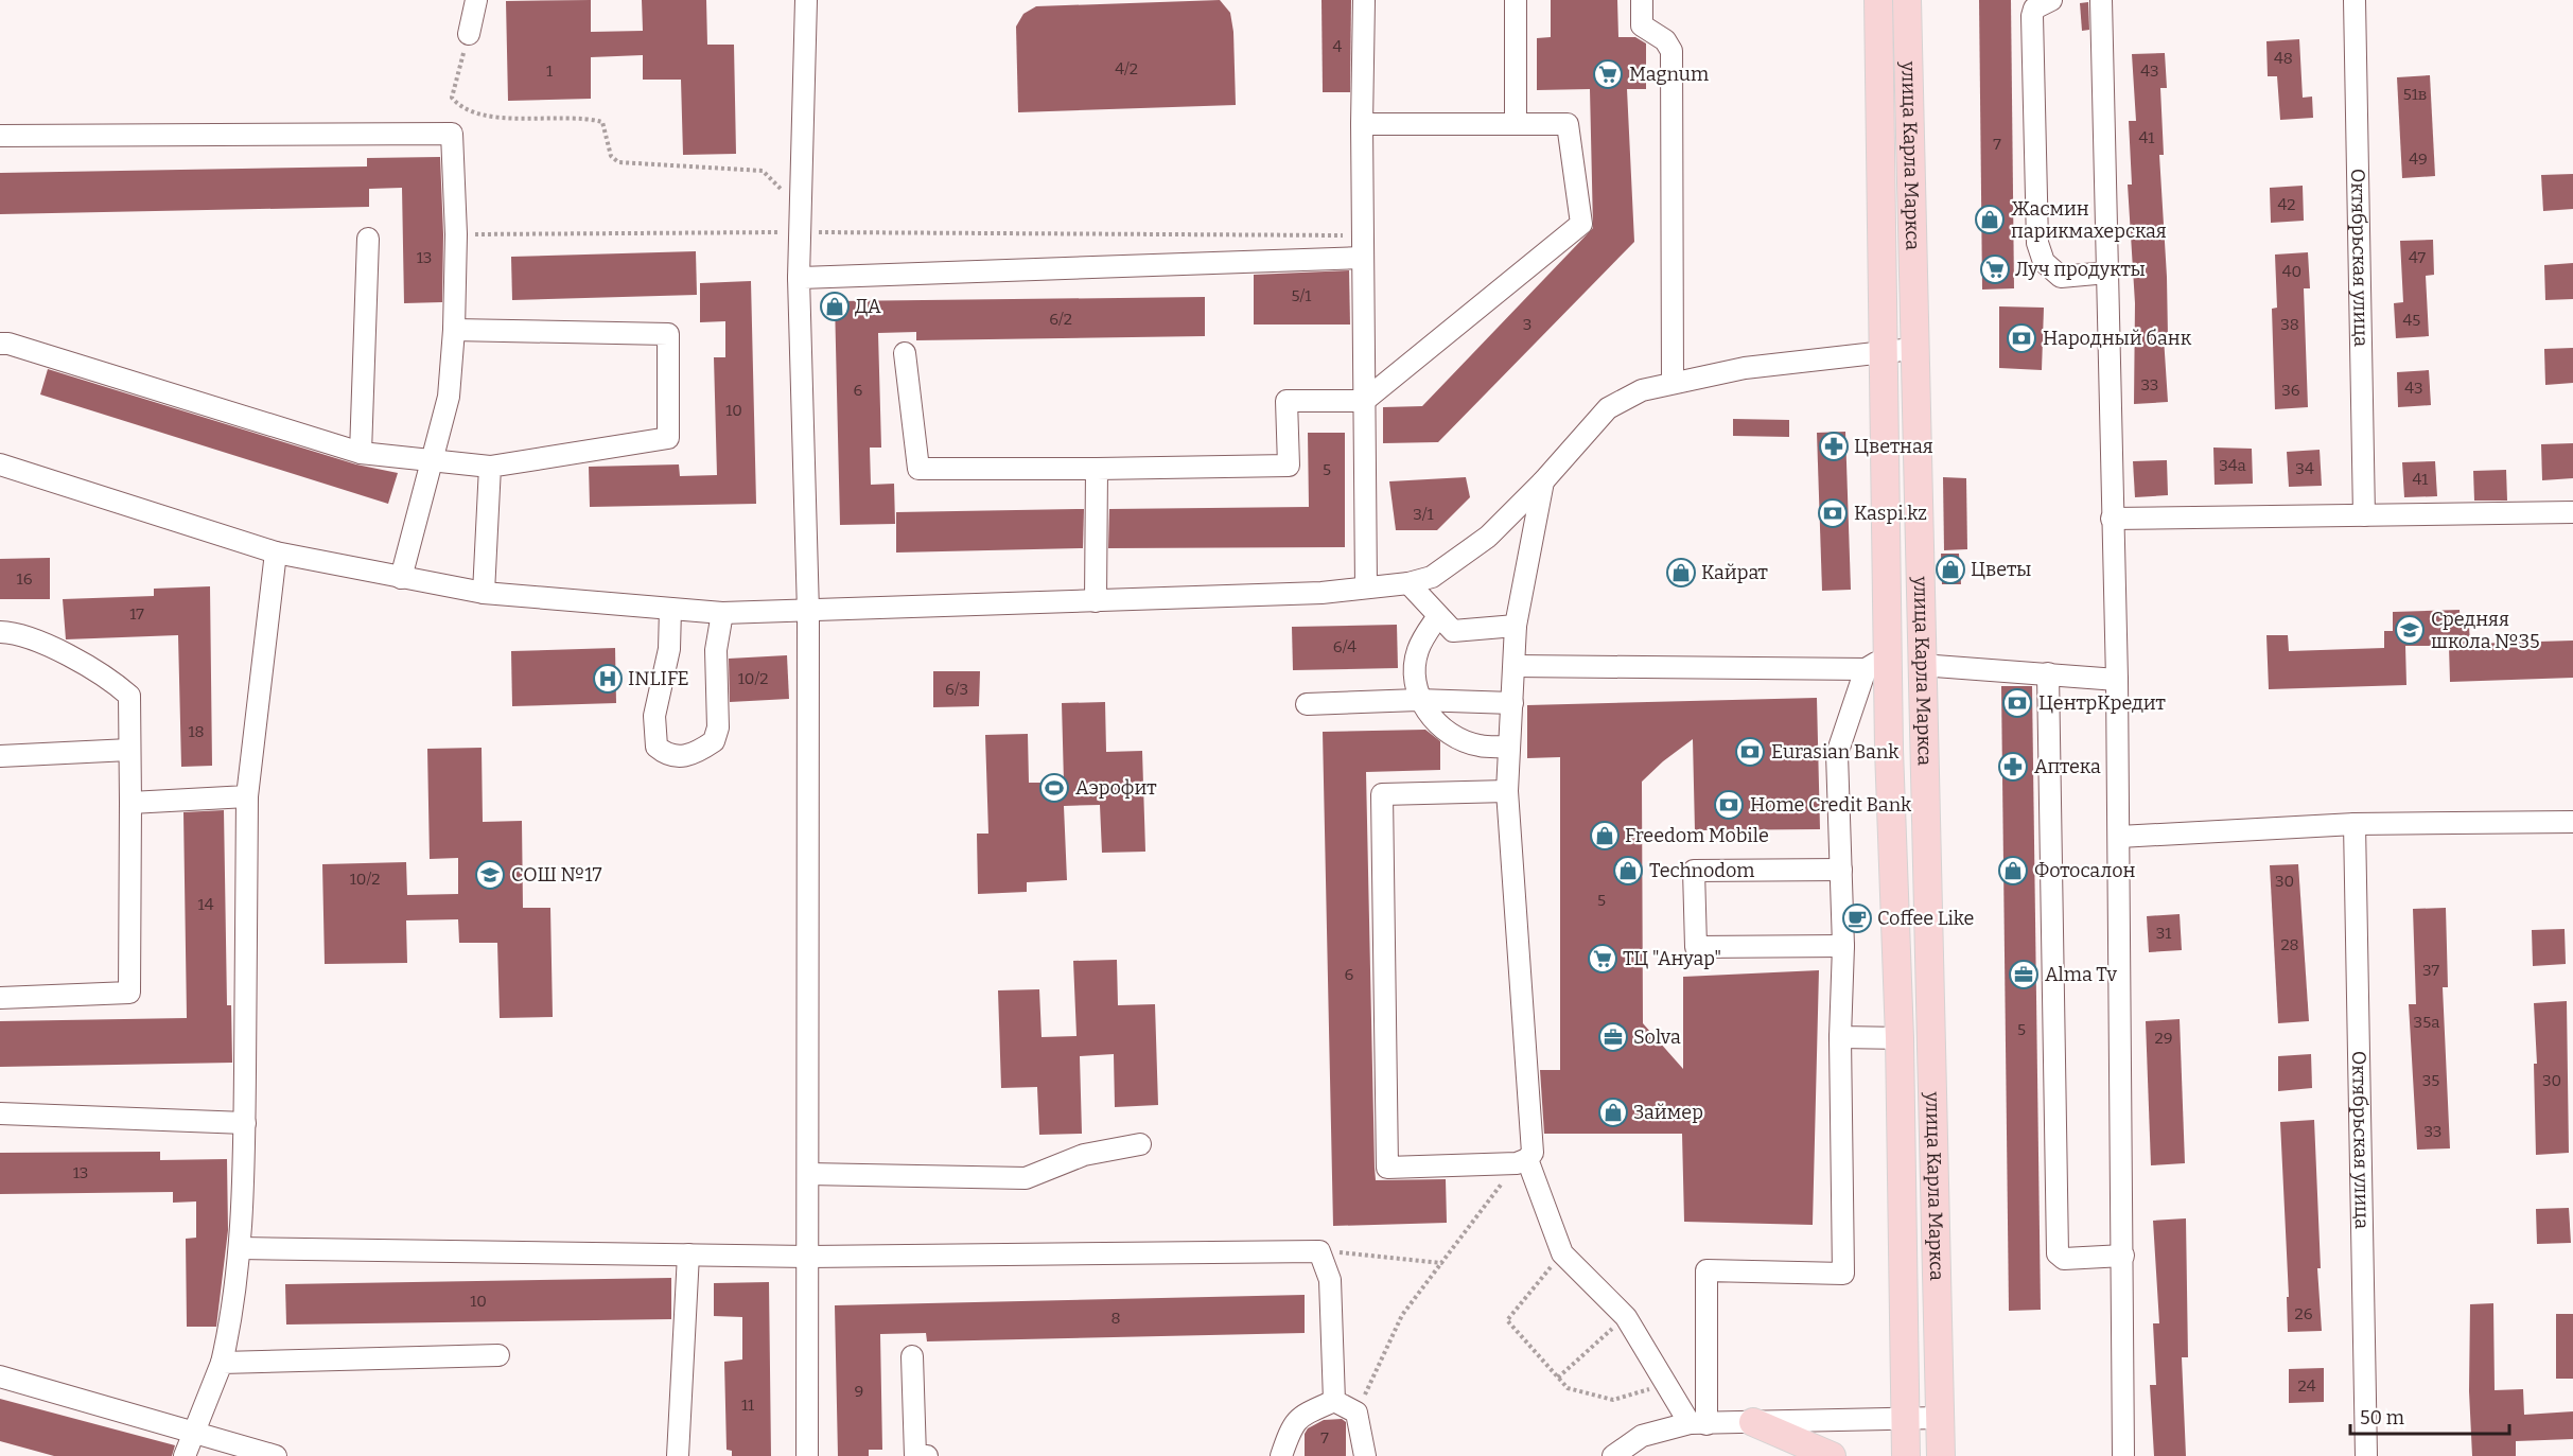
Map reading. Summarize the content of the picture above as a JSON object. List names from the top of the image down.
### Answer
{
  "streets": {
    "main road": ["улица Карла Маркса"],
    "street": ["Октябрьская улица"]
  },
  "places": {
    "supermarket": ["Magnum", "Луч продукты", "ТЦ \"Ануар\""],
    "shop": [
      "Жасмин парикмахерская",
      "ДА",
      "Цветы",
      "Кайрат",
      "Freedom Mobile",
      "Technodom",
      "Фотосалон",
      "Займер"
    ],
    "bank": [
      "Народный банк",
      "Kaspi.kz",
      "ЦентрКредит",
      "Eurasian Bank",
      "Home Credit Bank"
    ],
    "pharmacy": ["Цветная", "Аптека"],
    "school or university": ["Средняя школа №35", "СОШ №17"],
    "hospital": ["INLIFE"],
    "sports": ["Аэрофит"],
    "cafe": ["Coffee Like"],
    "office": ["Alma Tv", "Solva"]
  },
  "house_numbers": [
    "4",
    "48",
    "4/2",
    "1",
    "43",
    "51в",
    "41",
    "7",
    "49",
    "42",
    "13",
    "47",
    "40",
    "5/1",
    "6/2",
    "45",
    "3",
    "38",
    "33",
    "43",
    "6",
    "36",
    "10",
    "34а",
    "34",
    "5",
    "41",
    "3/1",
    "16",
    "17",
    "6/4",
    "10/2",
    "6/3",
    "18",
    "10/2",
    "30",
    "5",
    "14",
    "31",
    "28",
    "37",
    "6",
    "35а",
    "5",
    "29",
    "35",
    "30",
    "33",
    "13",
    "10",
    "26",
    "8",
    "24",
    "9",
    "11",
    "7"
  ],
  "scale_bar": "50 m"
}
